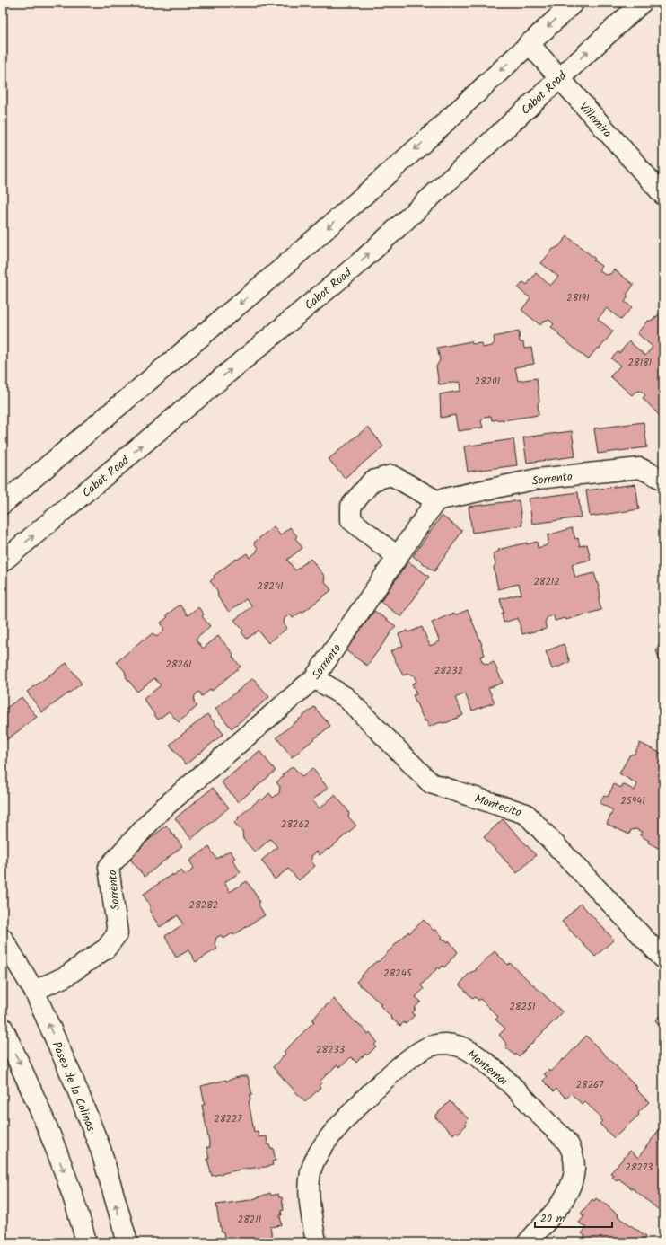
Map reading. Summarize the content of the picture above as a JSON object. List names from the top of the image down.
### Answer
{
  "streets": {
    "main road": [
      "Cabot Road",
      "Villamira",
      "Sorrento",
      "Montecito",
      "Montemar",
      "Paseo de la Colinas"
    ]
  },
  "crossings": [
    ["Cabot Road", "Villamira"],
    ["Sorrento", "Montecito"],
    ["Sorrento", "Paseo de la Colinas"]
  ],
  "house_numbers": [
    "28191",
    "28181",
    "28201",
    "28212",
    "28241",
    "28261",
    "28232",
    "25941",
    "28262",
    "28282",
    "28245",
    "28251",
    "28233",
    "28267",
    "28227",
    "28273",
    "28211"
  ],
  "scale_bar": "20 m"
}
